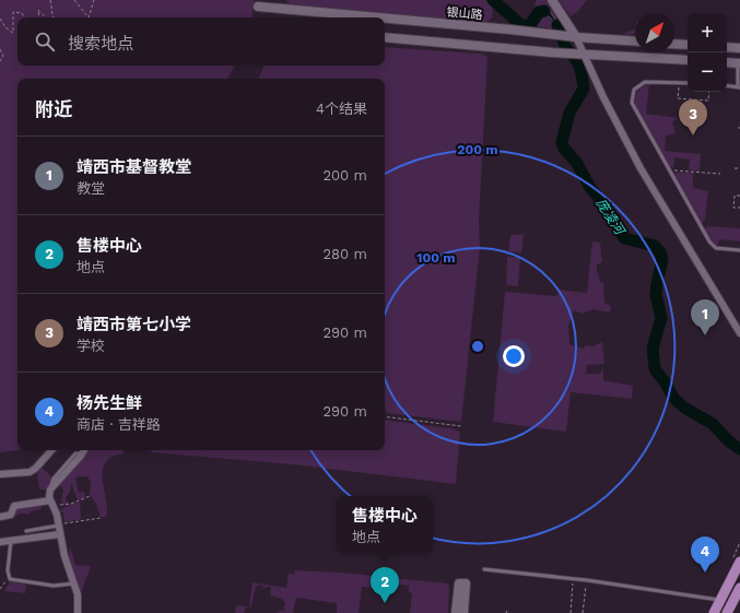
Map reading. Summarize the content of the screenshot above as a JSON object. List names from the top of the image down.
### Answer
{
  "streets": {
    "main road": ["银山路"]
  },
  "water": ["庞凌河"],
  "north": "top right",
  "page": {
    "map_buttons": ["+", "−"],
    "search": "搜索地点",
    "heading": ["附近", "4个结果"],
    "pins": [
      "3",
      "1",
      "4",
      "2"
    ],
    "list": [
      {
        "mark": "1",
        "name": "靖西市基督教堂",
        "note": "教堂",
        "value": "200 m"
      },
      {
        "mark": "2",
        "name": "售楼中心",
        "note": "地点",
        "value": "280 m"
      },
      {
        "mark": "3",
        "name": "靖西市第七小学",
        "note": "学校",
        "value": "290 m"
      },
      {
        "mark": "4",
        "name": "杨先生鲜",
        "note": "商店 · 吉祥路",
        "value": "290 m"
      }
    ],
    "popup": ["售楼中心", "地点"]
  },
  "rings": ["200 m", "100 m"]
}
